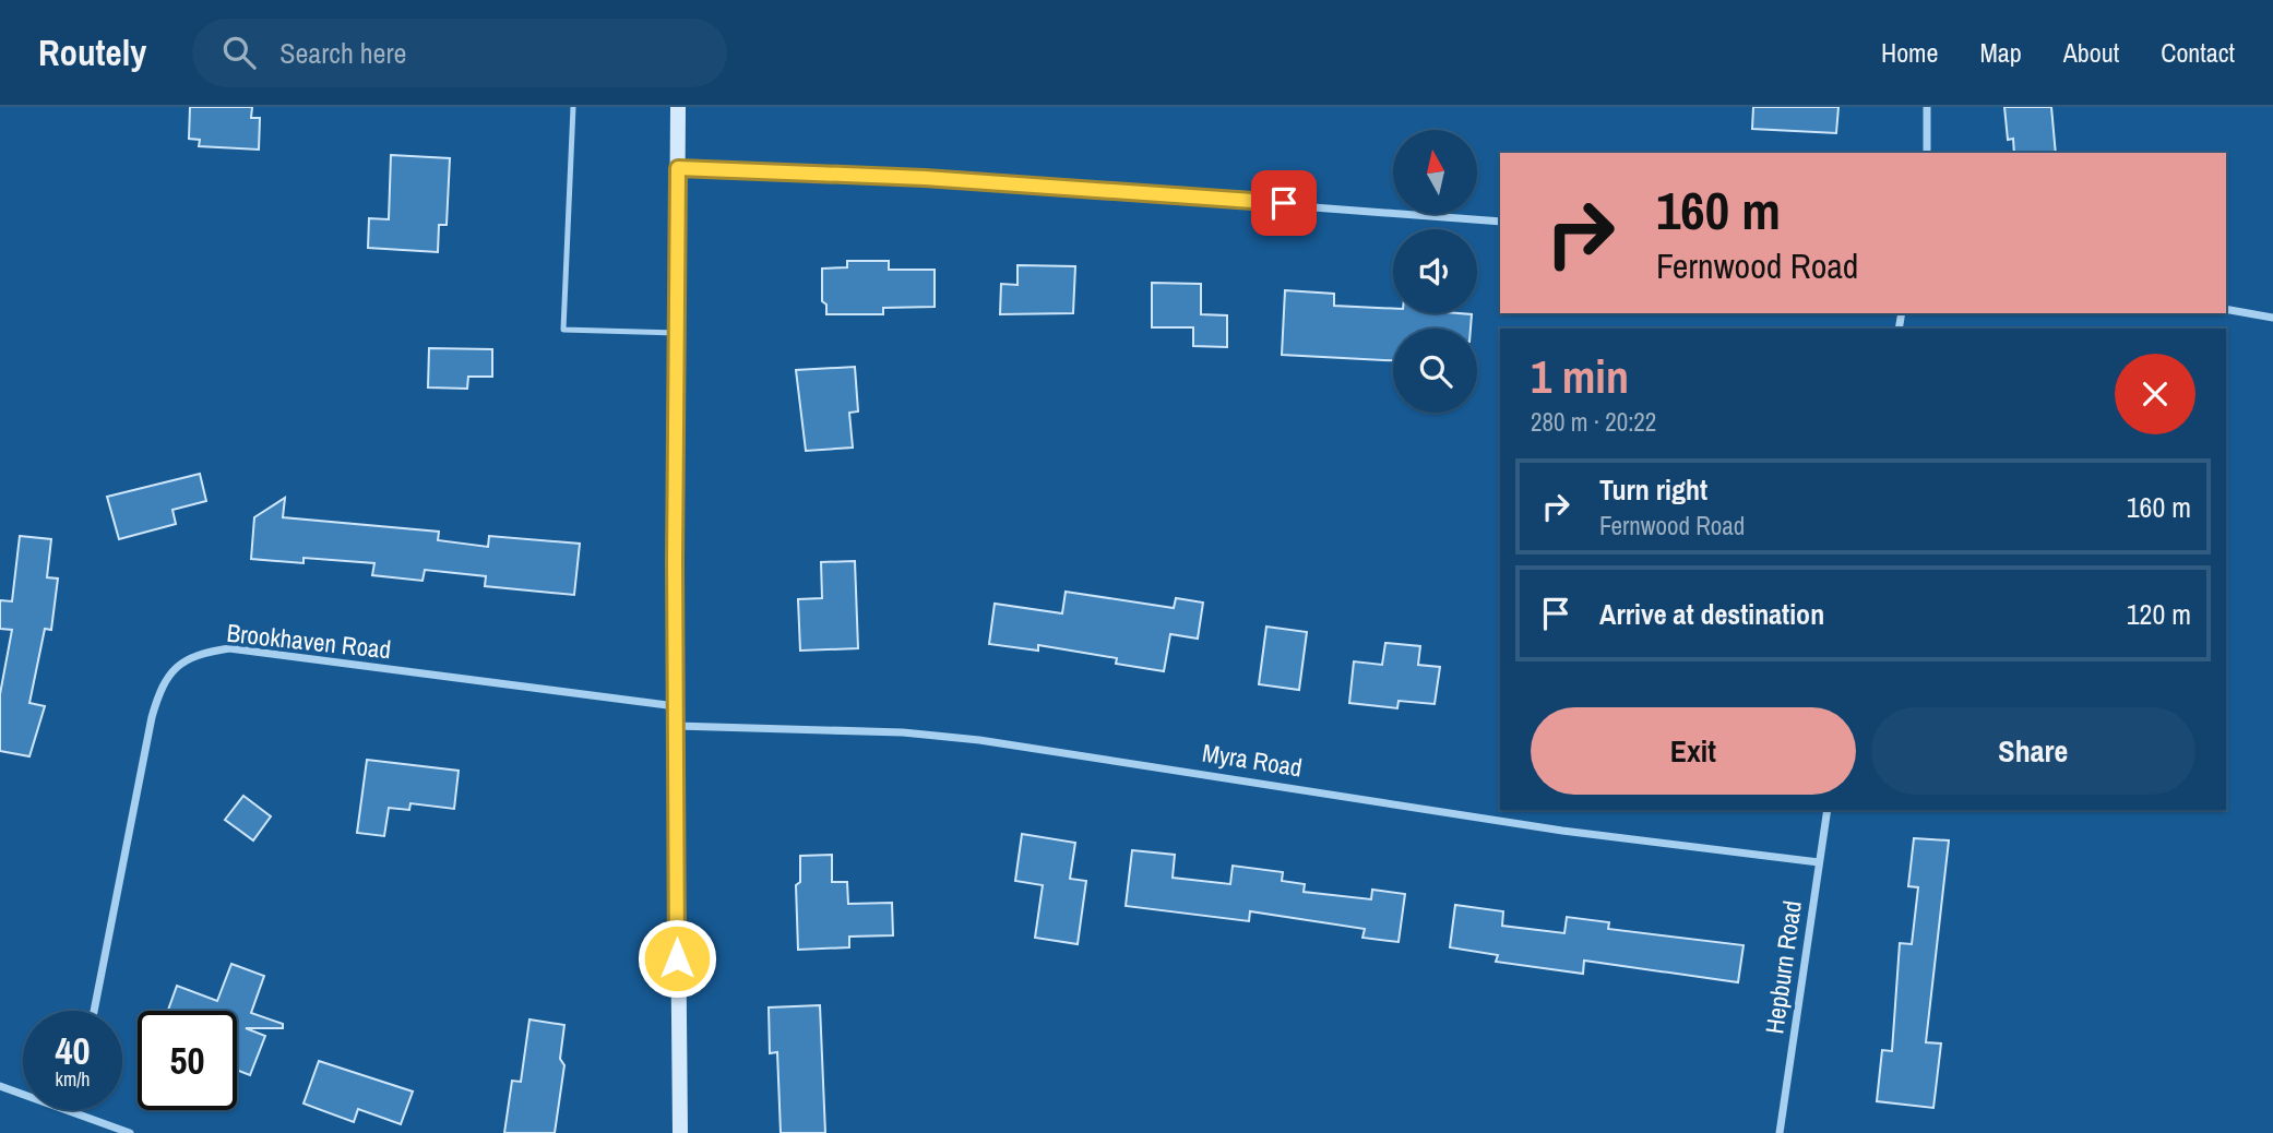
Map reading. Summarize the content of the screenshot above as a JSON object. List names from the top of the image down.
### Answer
{
  "streets": {
    "street": ["Brookhaven Road", "Myra Road", "Hepburn Road"]
  },
  "crossings": [
    ["Myra Road", "Hepburn Road"]
  ],
  "north": "top",
  "page": {
    "header": "Routely",
    "search": "Search here",
    "nav": [
      "Home",
      "Map",
      "About",
      "Contact"
    ],
    "turn": ["160 m", "Fernwood Road"],
    "heading": ["1 min", "280 m · 20:22"],
    "list": [
      {
        "name": "Turn right",
        "note": "Fernwood Road",
        "value": "160 m"
      },
      {
        "name": "Arrive at destination",
        "value": "120 m"
      }
    ],
    "buttons": ["Exit", "Share"],
    "speed": "40 km/h",
    "limit": "50"
  }
}
